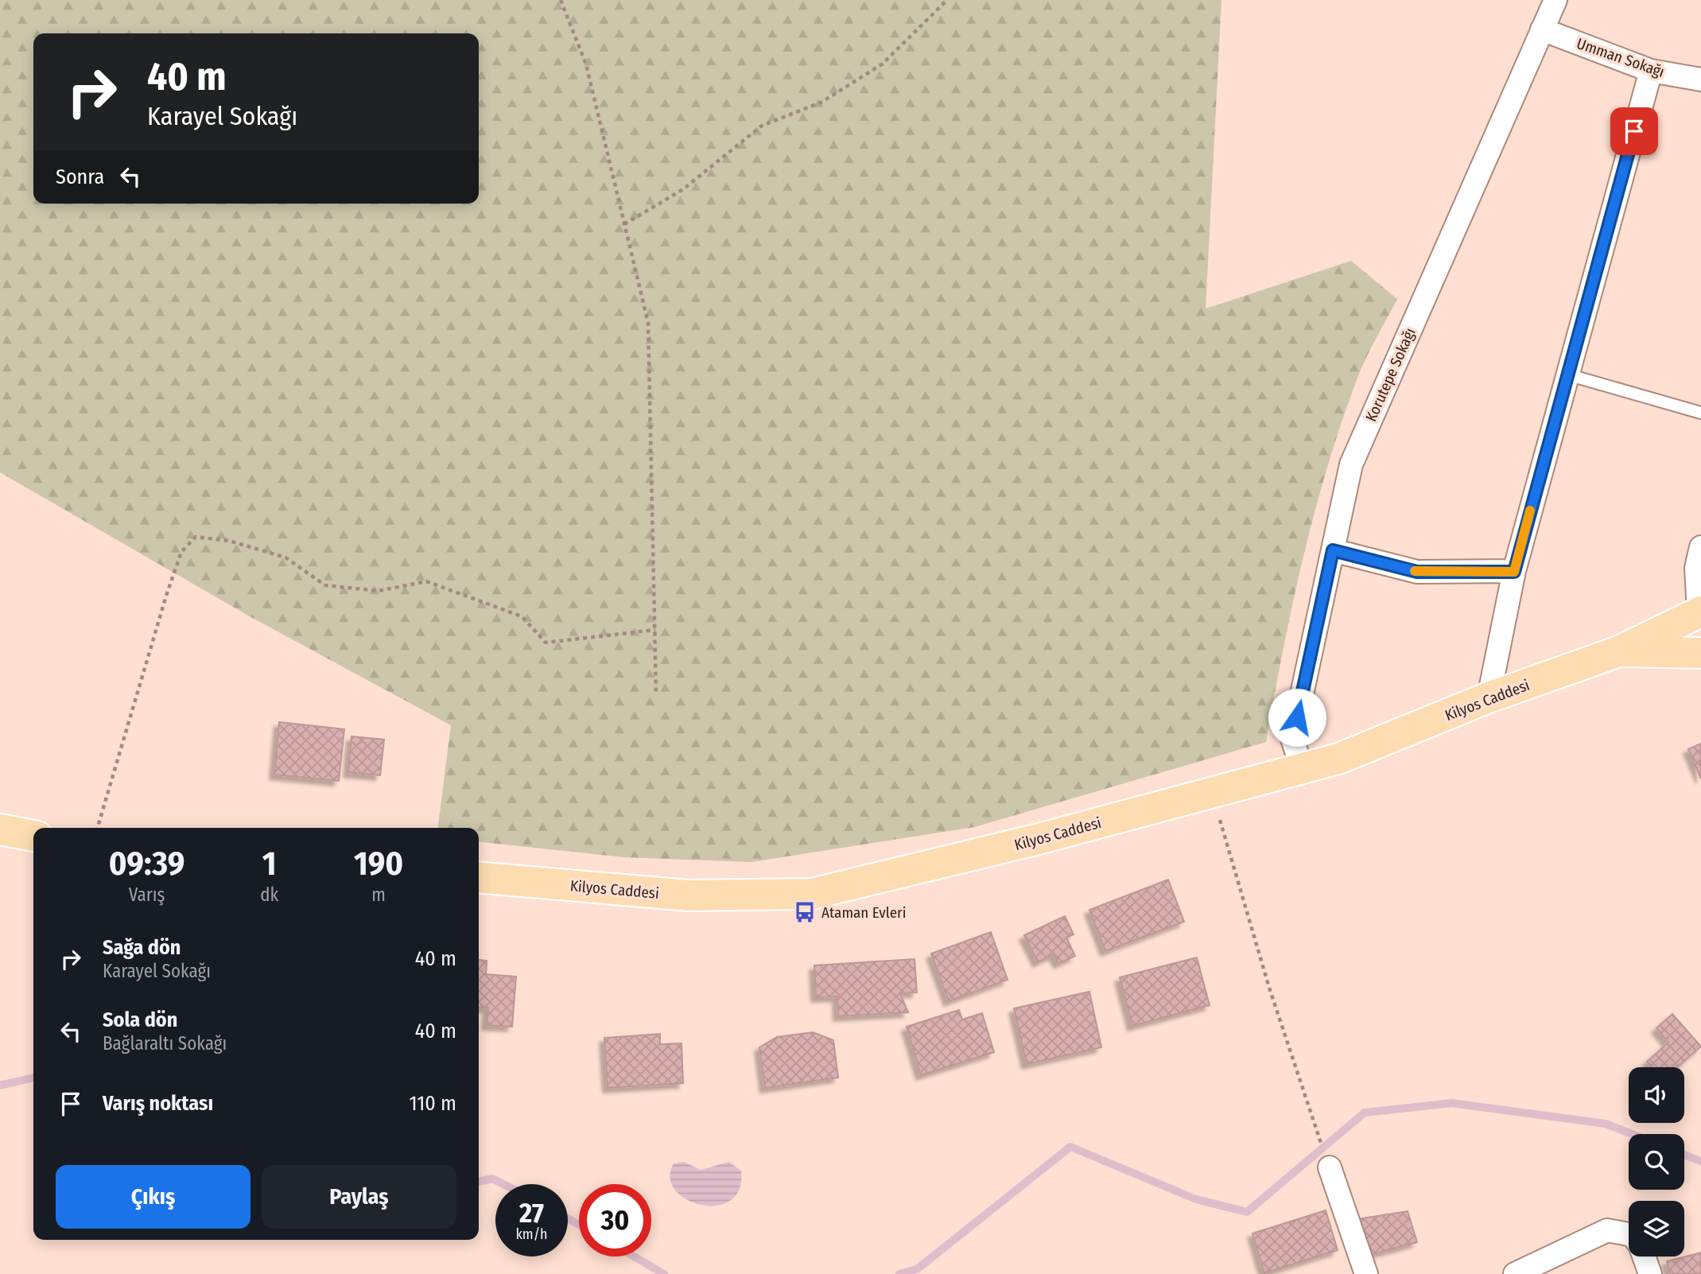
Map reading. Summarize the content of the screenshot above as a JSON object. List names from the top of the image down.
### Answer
{
  "streets": {
    "main road": ["Kilyos Caddesi"],
    "street": ["Umman Sokağı", "Korutepe Sokağı"]
  },
  "crossings": [
    ["Umman Sokağı", "Korutepe Sokağı"],
    ["Korutepe Sokağı", "Kilyos Caddesi"]
  ],
  "places": {
    "bus stop": ["Ataman Evleri"]
  },
  "page": {
    "turn": ["40 m", "Karayel Sokağı"],
    "then": "Sonra",
    "eta": [
      "09:39",
      "Varış",
      "1",
      "dk",
      "190",
      "m"
    ],
    "list": [
      {
        "name": "Sağa dön",
        "note": "Karayel Sokağı",
        "value": "40 m"
      },
      {
        "name": "Sola dön",
        "note": "Bağlaraltı Sokağı",
        "value": "40 m"
      },
      {
        "name": "Varış noktası",
        "value": "110 m"
      }
    ],
    "buttons": ["Çıkış", "Paylaş"],
    "speed": "27 km/h",
    "limit": "30"
  }
}
